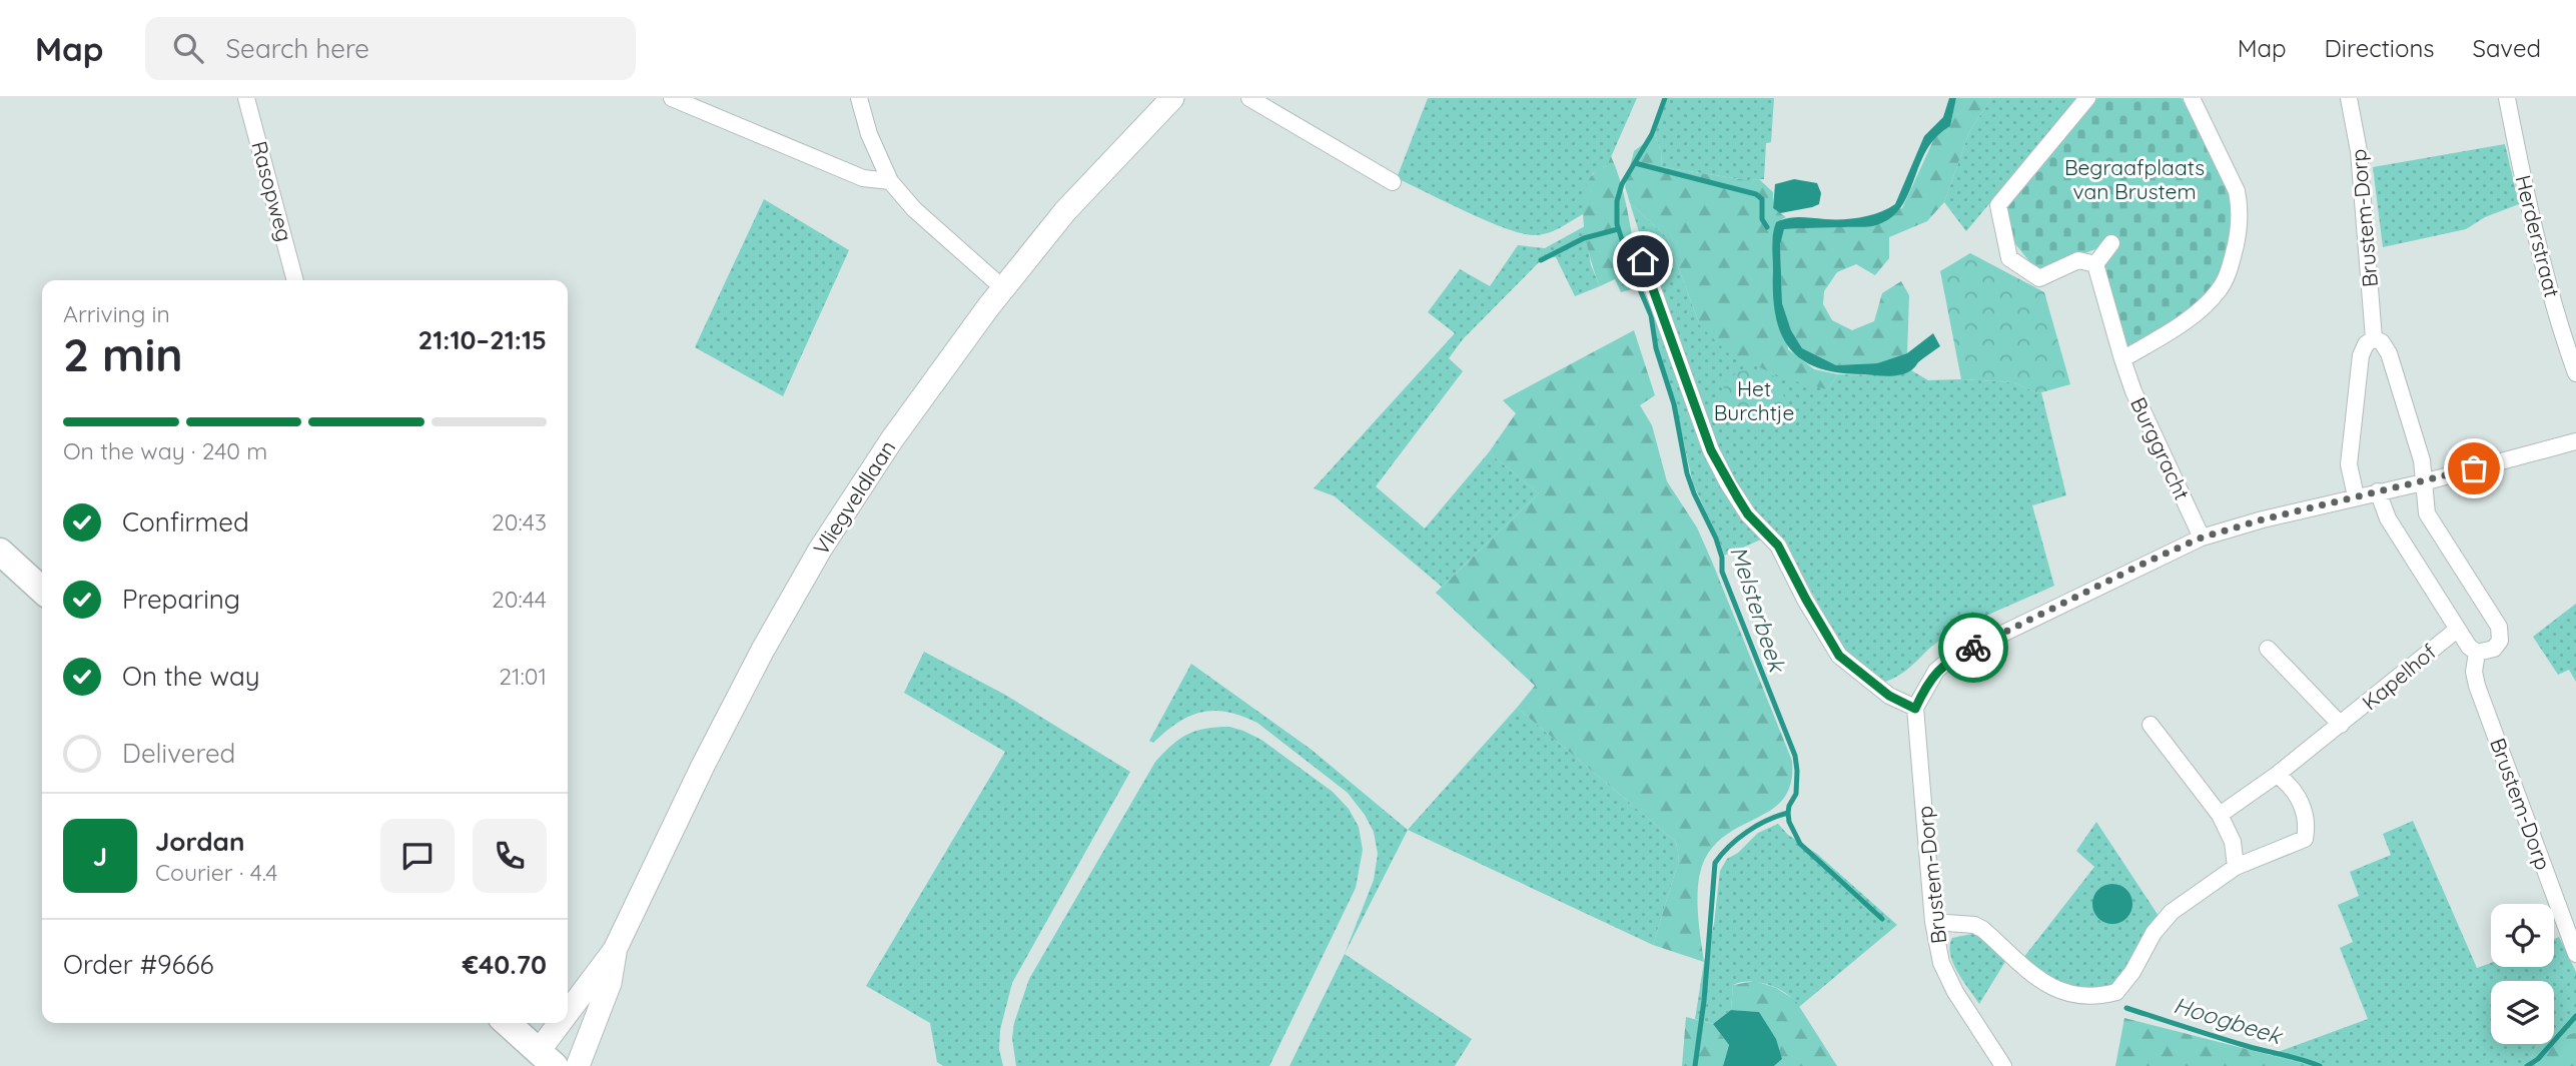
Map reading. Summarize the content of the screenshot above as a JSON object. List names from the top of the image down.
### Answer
{
  "streets": {
    "main road": ["Vliegveldlaan"],
    "street": [
      "Rasopweg",
      "Brustem-Dorp",
      "Herderstraat",
      "Burggracht",
      "Kapelhof"
    ]
  },
  "water": ["Melsterbeek", "Hoogbeek"],
  "parks": ["Begraafplaats van Brustem", "Het Burchtje"],
  "page": {
    "header": "Map",
    "search": "Search here",
    "nav": ["Map", "Directions", "Saved"],
    "heading": ["2 min", "Arriving in", "21:10–21:15"],
    "panel": [
      "Jordan",
      "Courier · 4.4",
      "Order #9666",
      "€40.70"
    ],
    "bar": "On the way · 240 m",
    "list": [
      ["Confirmed", "20:43"],
      ["Preparing", "20:44"],
      ["On the way", "21:01"],
      "Delivered"
    ],
    "round": "J"
  }
}
